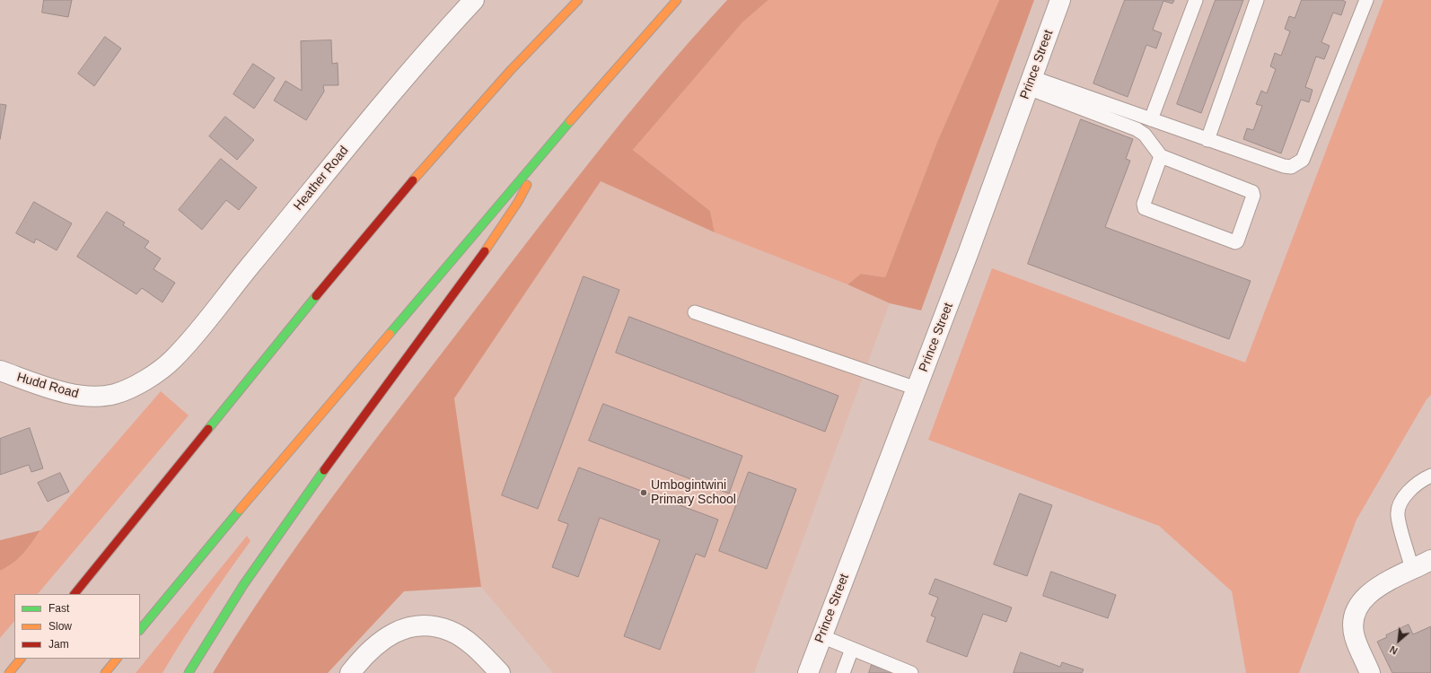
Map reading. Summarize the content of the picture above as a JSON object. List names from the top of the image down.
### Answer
{
  "streets": {
    "street": ["Prince Street", "Heather Road", "Hudd Road"]
  },
  "crossings": [
    ["Heather Road", "Hudd Road"]
  ],
  "places": ["Umbogintwini Primary School"],
  "legend": ["Fast", "Slow", "Jam"],
  "north": "bottom left"
}
